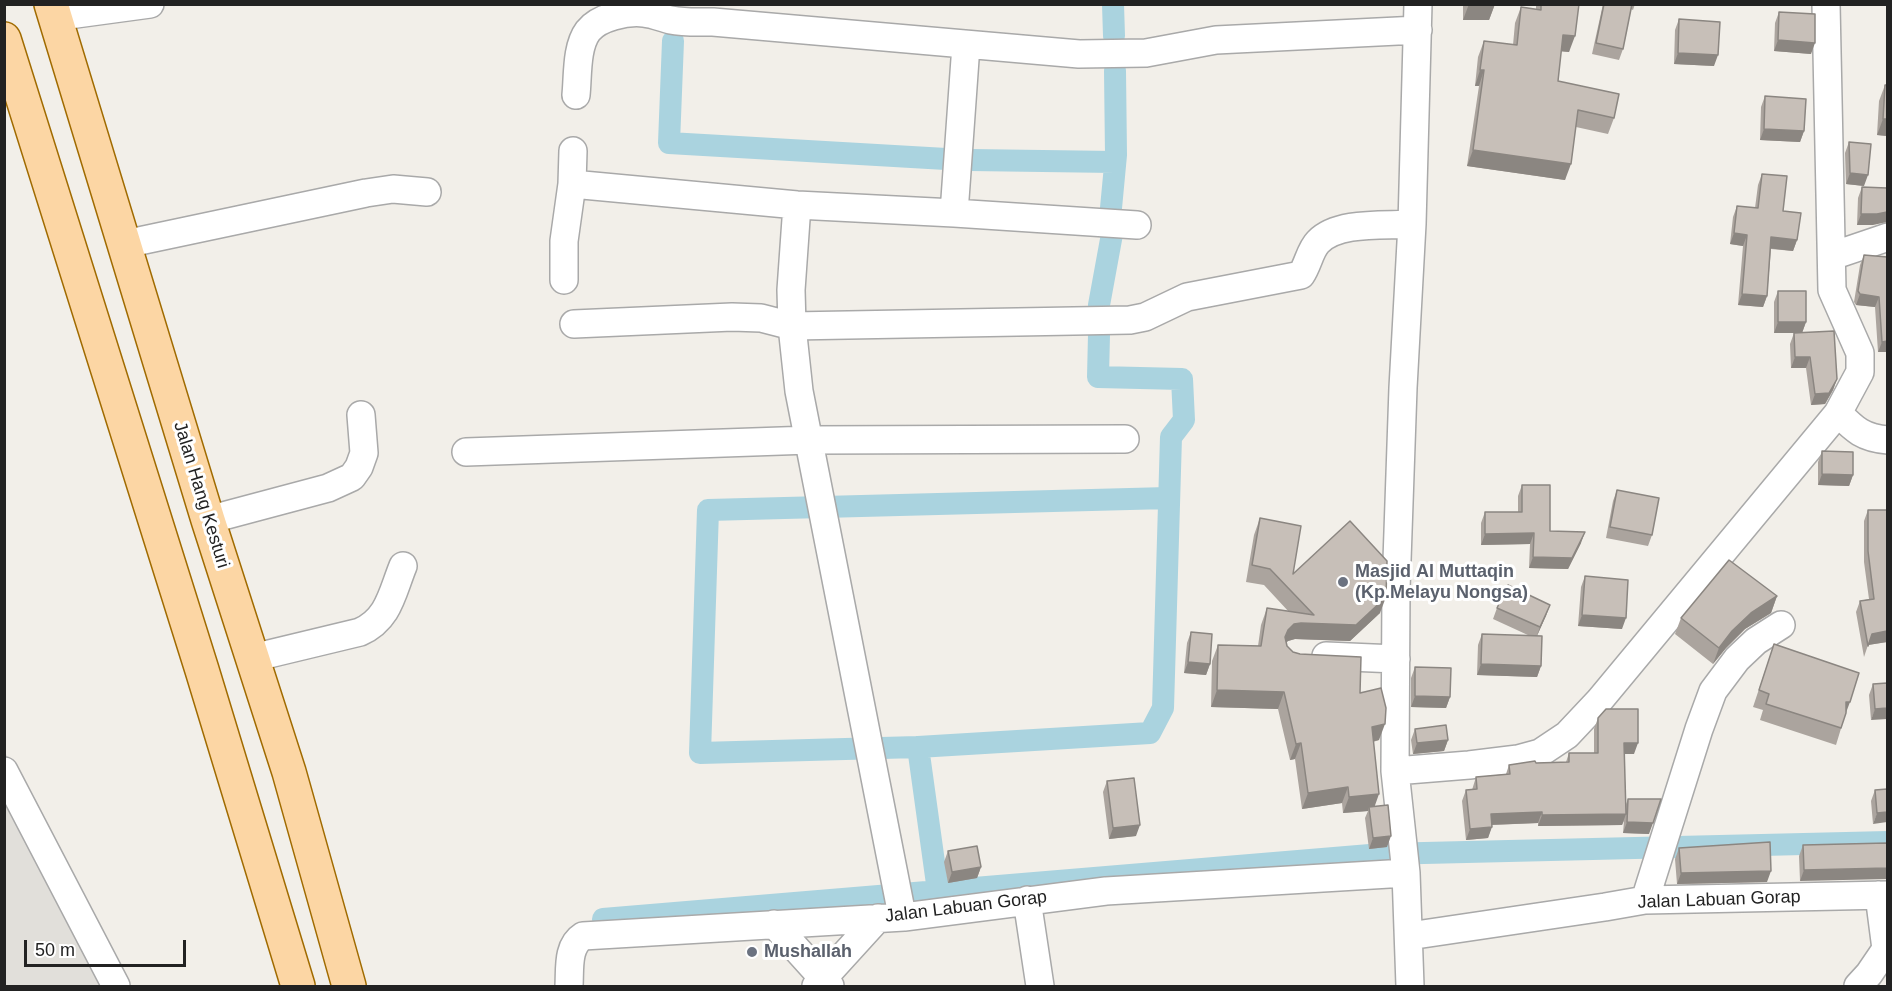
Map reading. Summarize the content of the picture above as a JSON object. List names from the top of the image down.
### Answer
{
  "streets": {
    "main road": ["Jalan Hang Kesturi"],
    "street": ["Jalan Labuan Gorap"]
  },
  "places": ["Masjid Al Muttaqin (Kp.Melayu Nongsa)", "Mushallah"],
  "scale_bar": "50 m"
}
